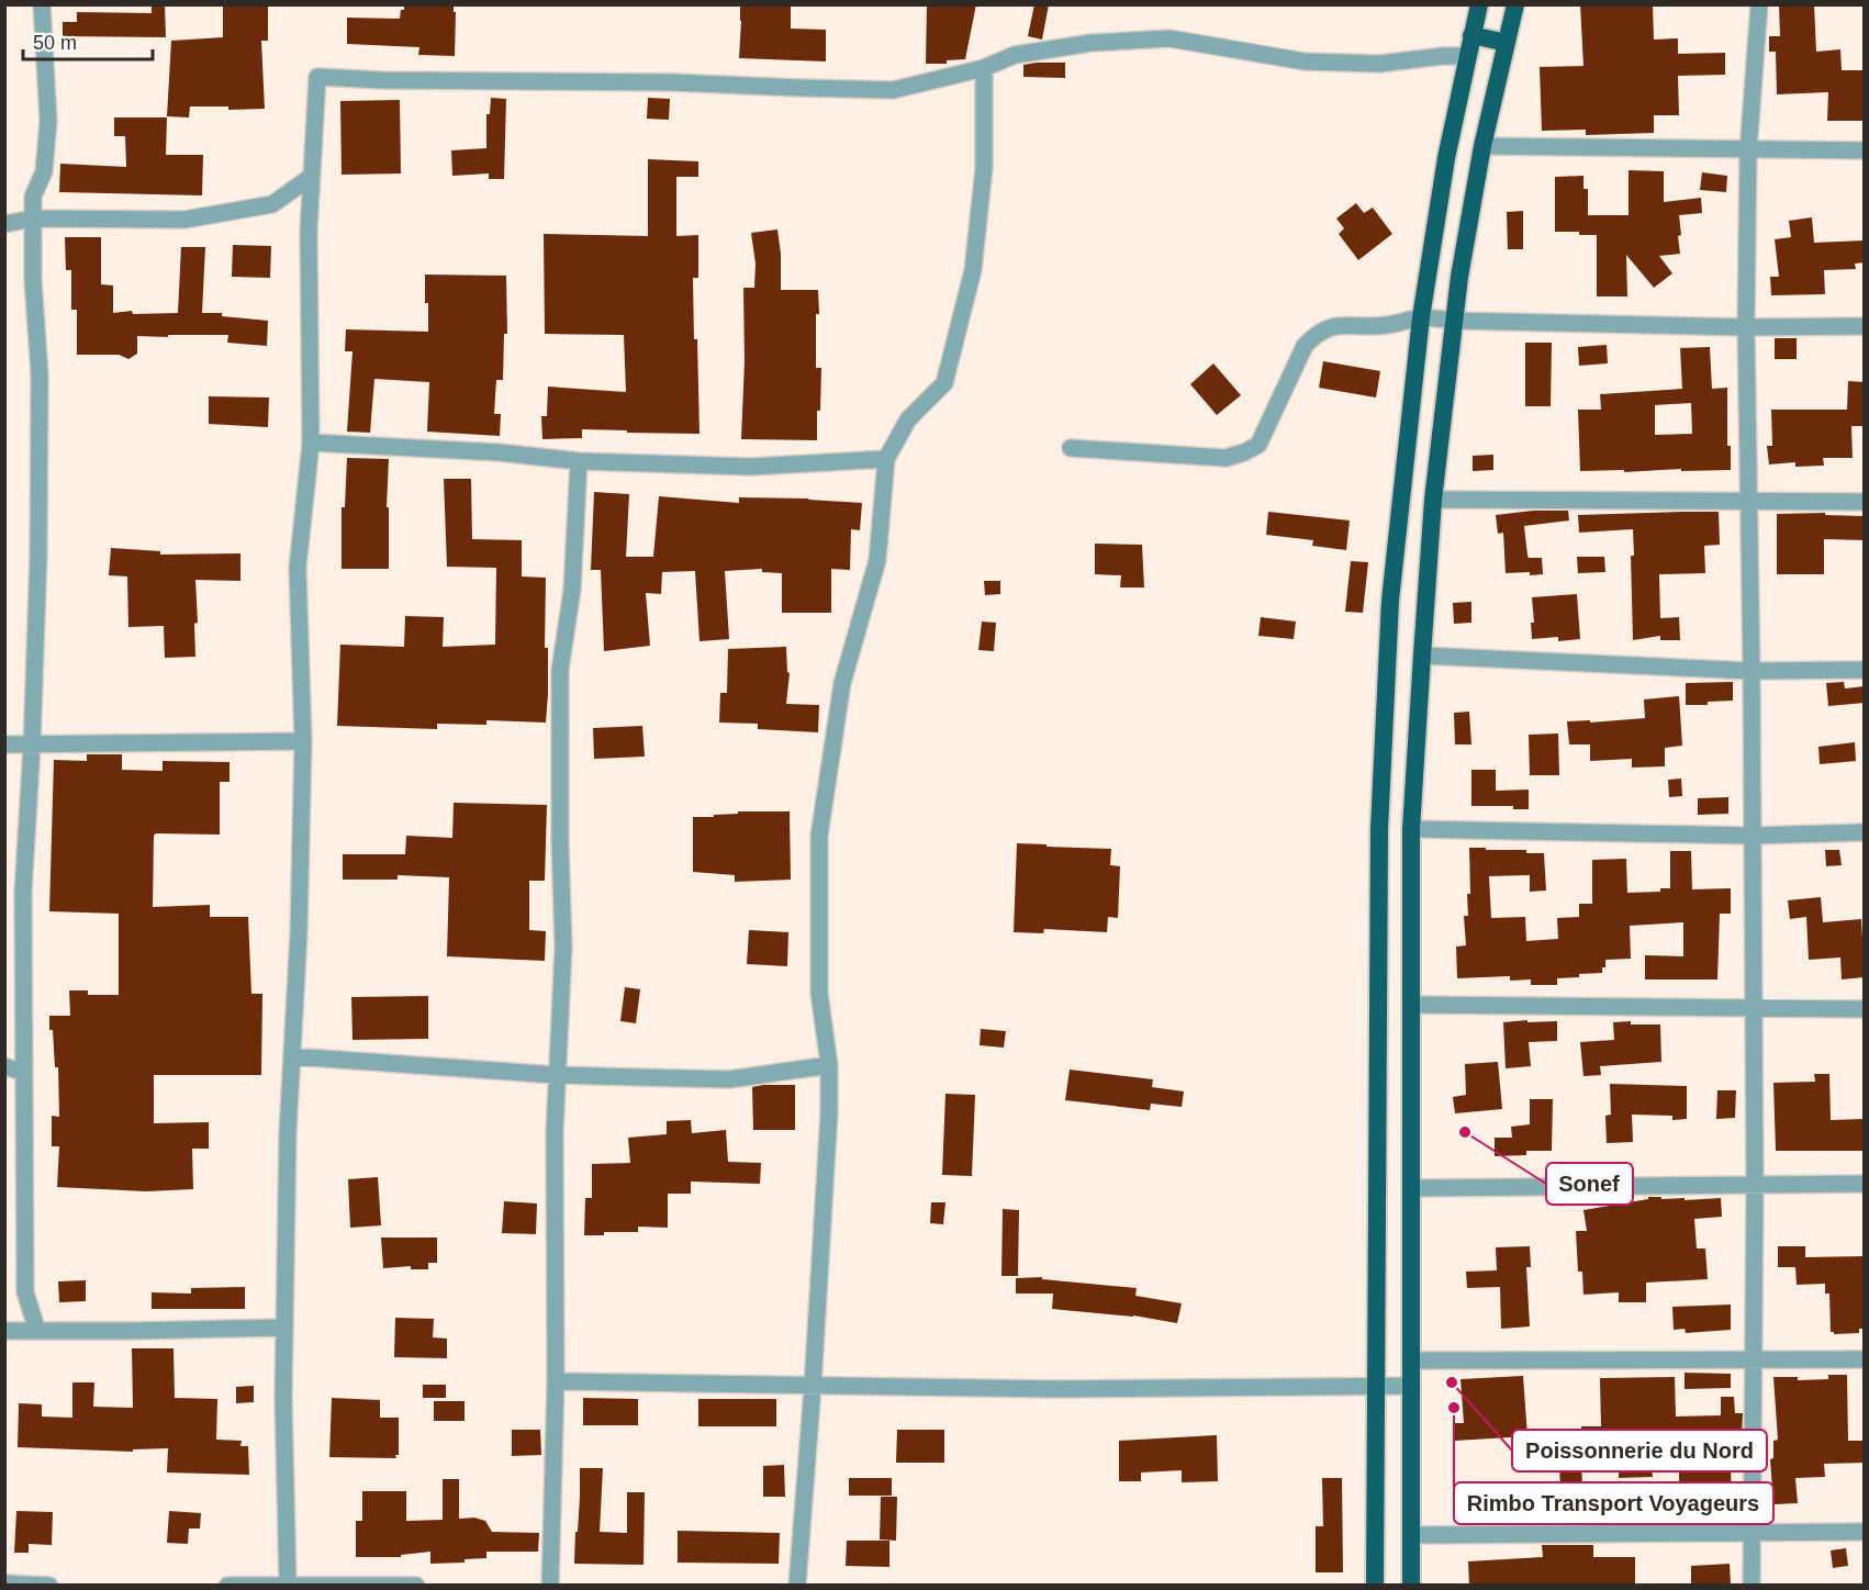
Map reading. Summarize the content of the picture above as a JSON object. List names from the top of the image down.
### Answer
{
  "places": ["Sonef", "Poissonnerie du Nord", "Rimbo Transport Voyageurs"],
  "scale_bar": "50 m"
}
